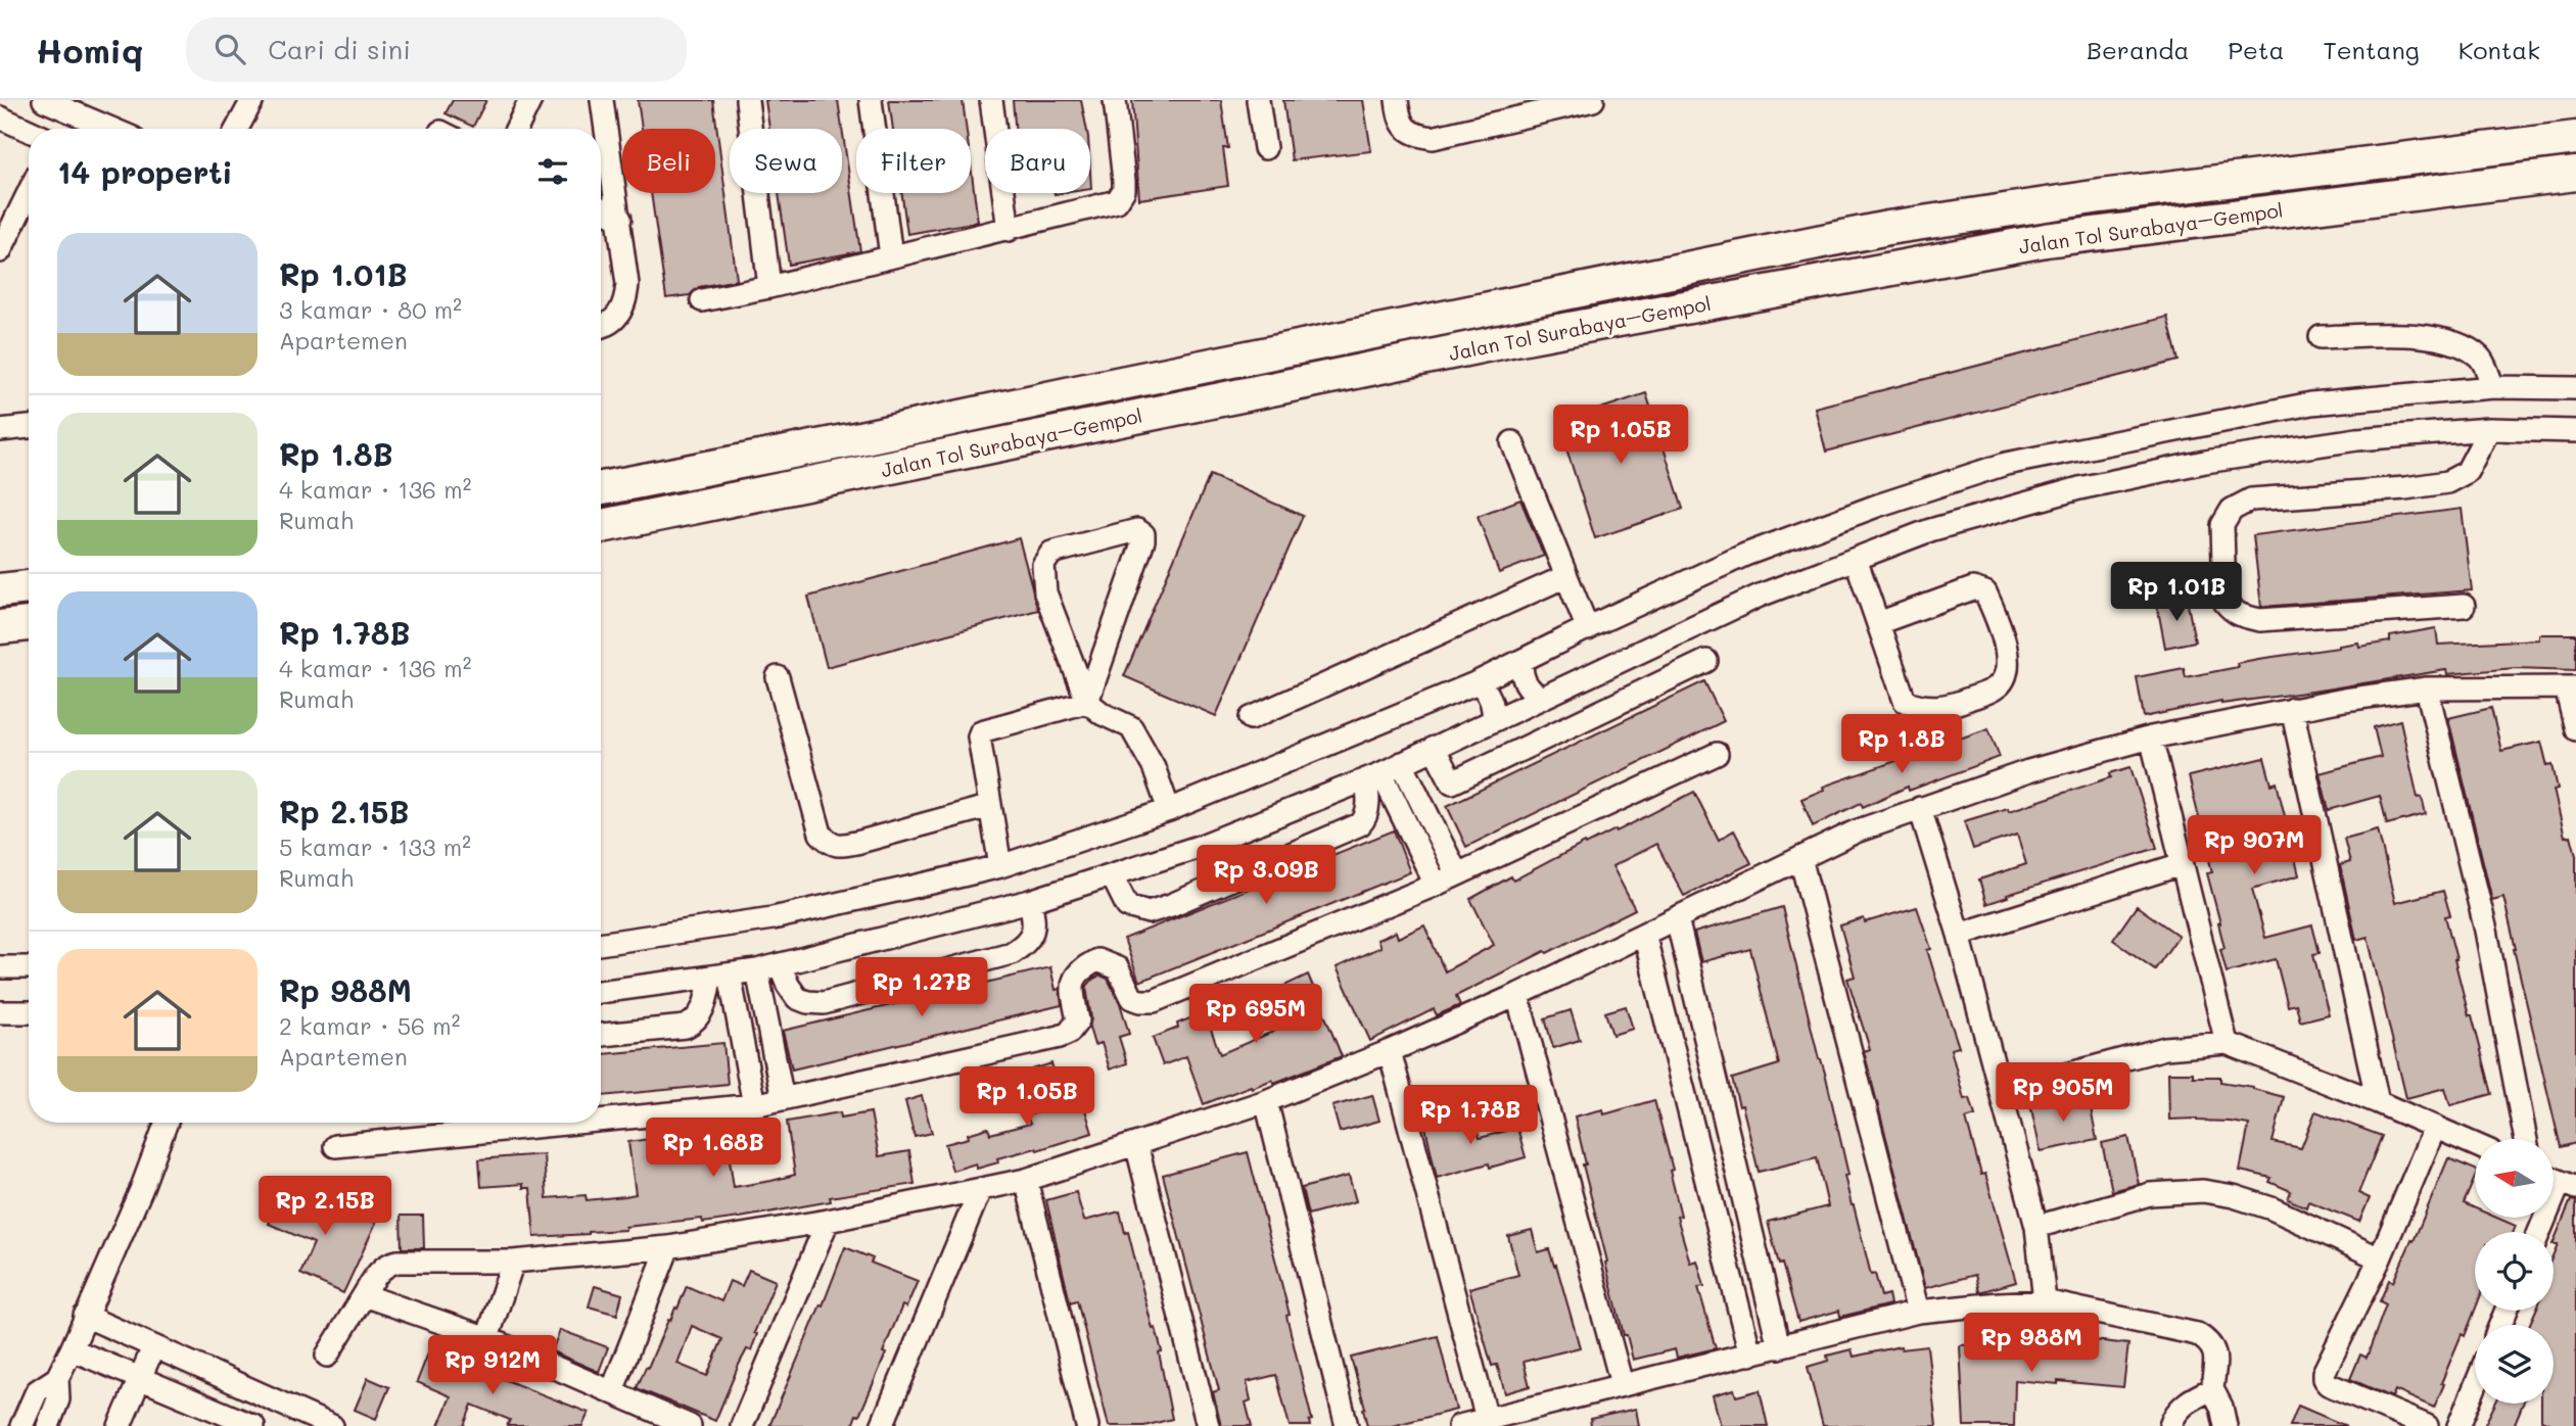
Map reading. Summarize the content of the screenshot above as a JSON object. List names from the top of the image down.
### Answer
{
  "streets": {
    "highway": ["Jalan Tol Surabaya–Gempol"]
  },
  "north": "left",
  "page": {
    "header": "Homiq",
    "search": "Cari di sini",
    "nav": [
      "Beranda",
      "Peta",
      "Tentang",
      "Kontak"
    ],
    "chip": [
      "Beli",
      "Sewa",
      "Filter",
      "Baru"
    ],
    "heading": "14 properti",
    "list": [
      {
        "name": "Rp 1.01B",
        "note": "3 kamar · 80 m² · Apartemen"
      },
      {
        "name": "Rp 1.8B",
        "note": "4 kamar · 136 m² · Rumah"
      },
      {
        "name": "Rp 1.78B",
        "note": "4 kamar · 136 m² · Rumah"
      },
      {
        "name": "Rp 2.15B",
        "note": "5 kamar · 133 m² · Rumah"
      },
      {
        "name": "Rp 988M",
        "note": "2 kamar · 56 m² · Apartemen"
      }
    ],
    "price": [
      "Rp 1.05B",
      "Rp 1.01B",
      "Rp 1.8B",
      "Rp 907M",
      "Rp 3.09B",
      "Rp 1.27B",
      "Rp 695M",
      "Rp 905M",
      "Rp 1.05B",
      "Rp 1.78B",
      "Rp 1.68B",
      "Rp 2.15B",
      "Rp 988M",
      "Rp 912M"
    ]
  }
}
